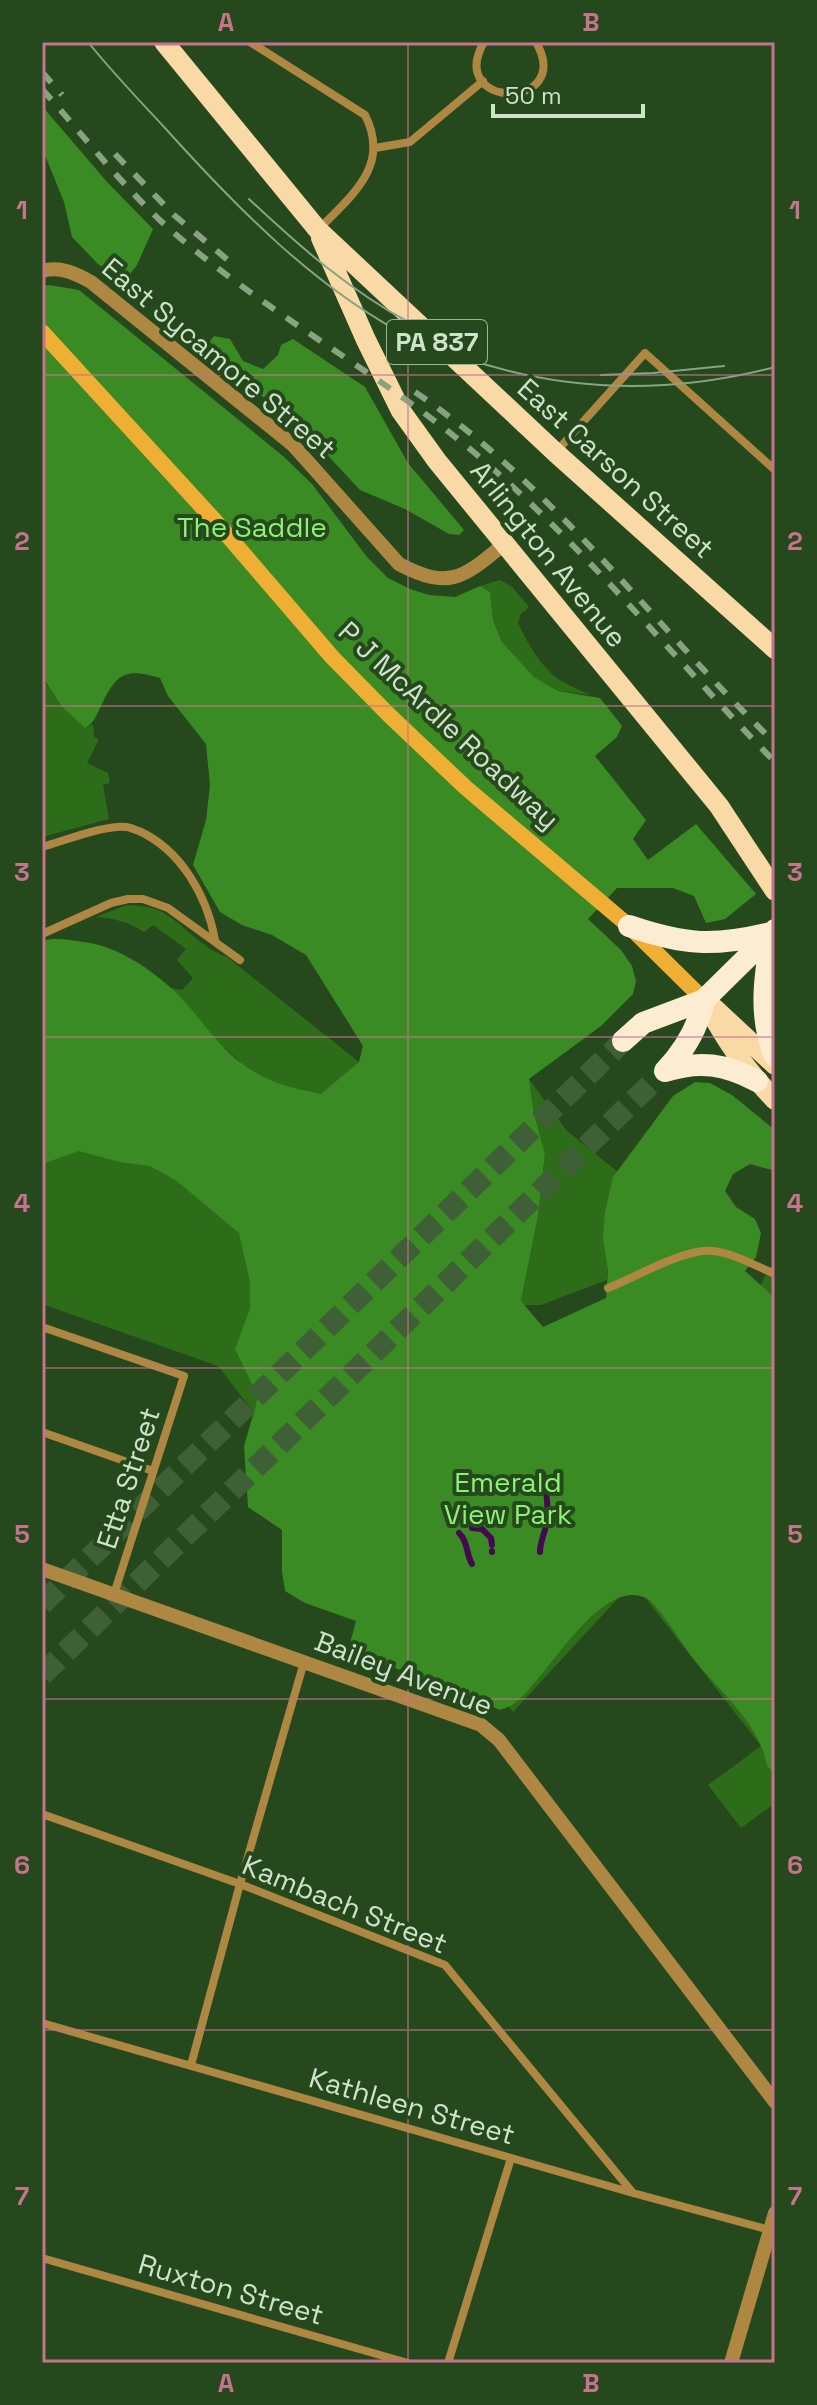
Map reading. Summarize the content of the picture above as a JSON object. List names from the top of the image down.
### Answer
{
  "streets": {
    "main road": [
      "PA 837",
      "East Carson Street",
      "Arlington Avenue",
      "P J McArdle Roadway"
    ],
    "street": [
      "East Sycamore Street",
      "Etta Street",
      "Bailey Avenue",
      "Kambach Street",
      "Kathleen Street",
      "Ruxton Street"
    ]
  },
  "crossings": [
    ["East Sycamore Street", "Arlington Avenue"],
    ["East Carson Street", "Arlington Avenue"],
    ["Etta Street", "Bailey Avenue"],
    ["Kambach Street", "Kathleen Street"]
  ],
  "parks": ["The Saddle", "Emerald View Park"],
  "scale_bar": "50 m",
  "grid": {
    "columns": ["A", "B"],
    "rows": [
      "1",
      "2",
      "3",
      "4",
      "5",
      "6",
      "7"
    ]
  }
}
